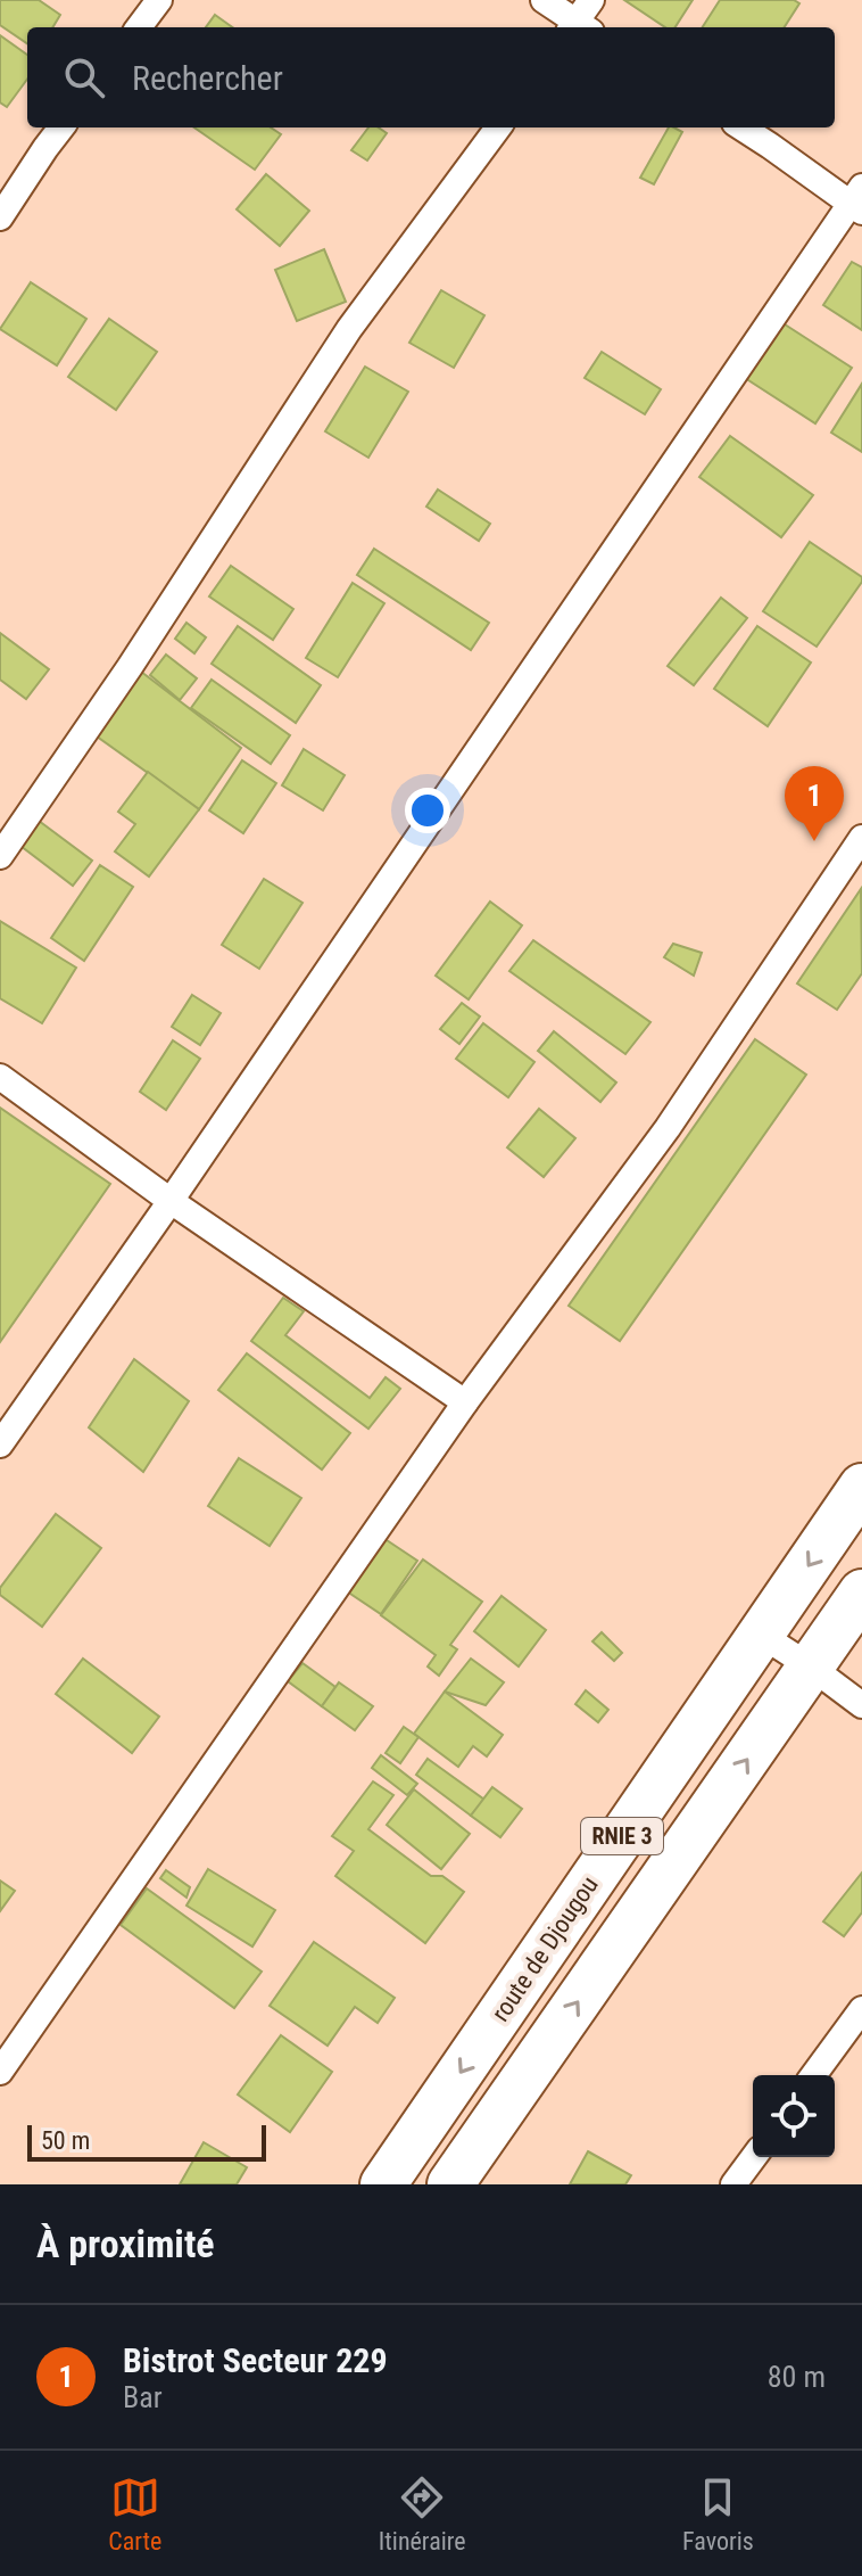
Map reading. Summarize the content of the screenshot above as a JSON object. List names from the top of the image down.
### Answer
{
  "streets": {
    "highway": ["RNIE 3", "route de Djougou"]
  },
  "scale_bar": "50 m",
  "page": {
    "search": "Rechercher",
    "pins": "1",
    "scale": "50 m",
    "heading": "À proximité",
    "list": [
      {
        "mark": "1",
        "name": "Bistrot Secteur 229",
        "note": "Bar",
        "value": "80 m"
      }
    ],
    "nav": ["Carte", "Itinéraire", "Favoris"]
  }
}
